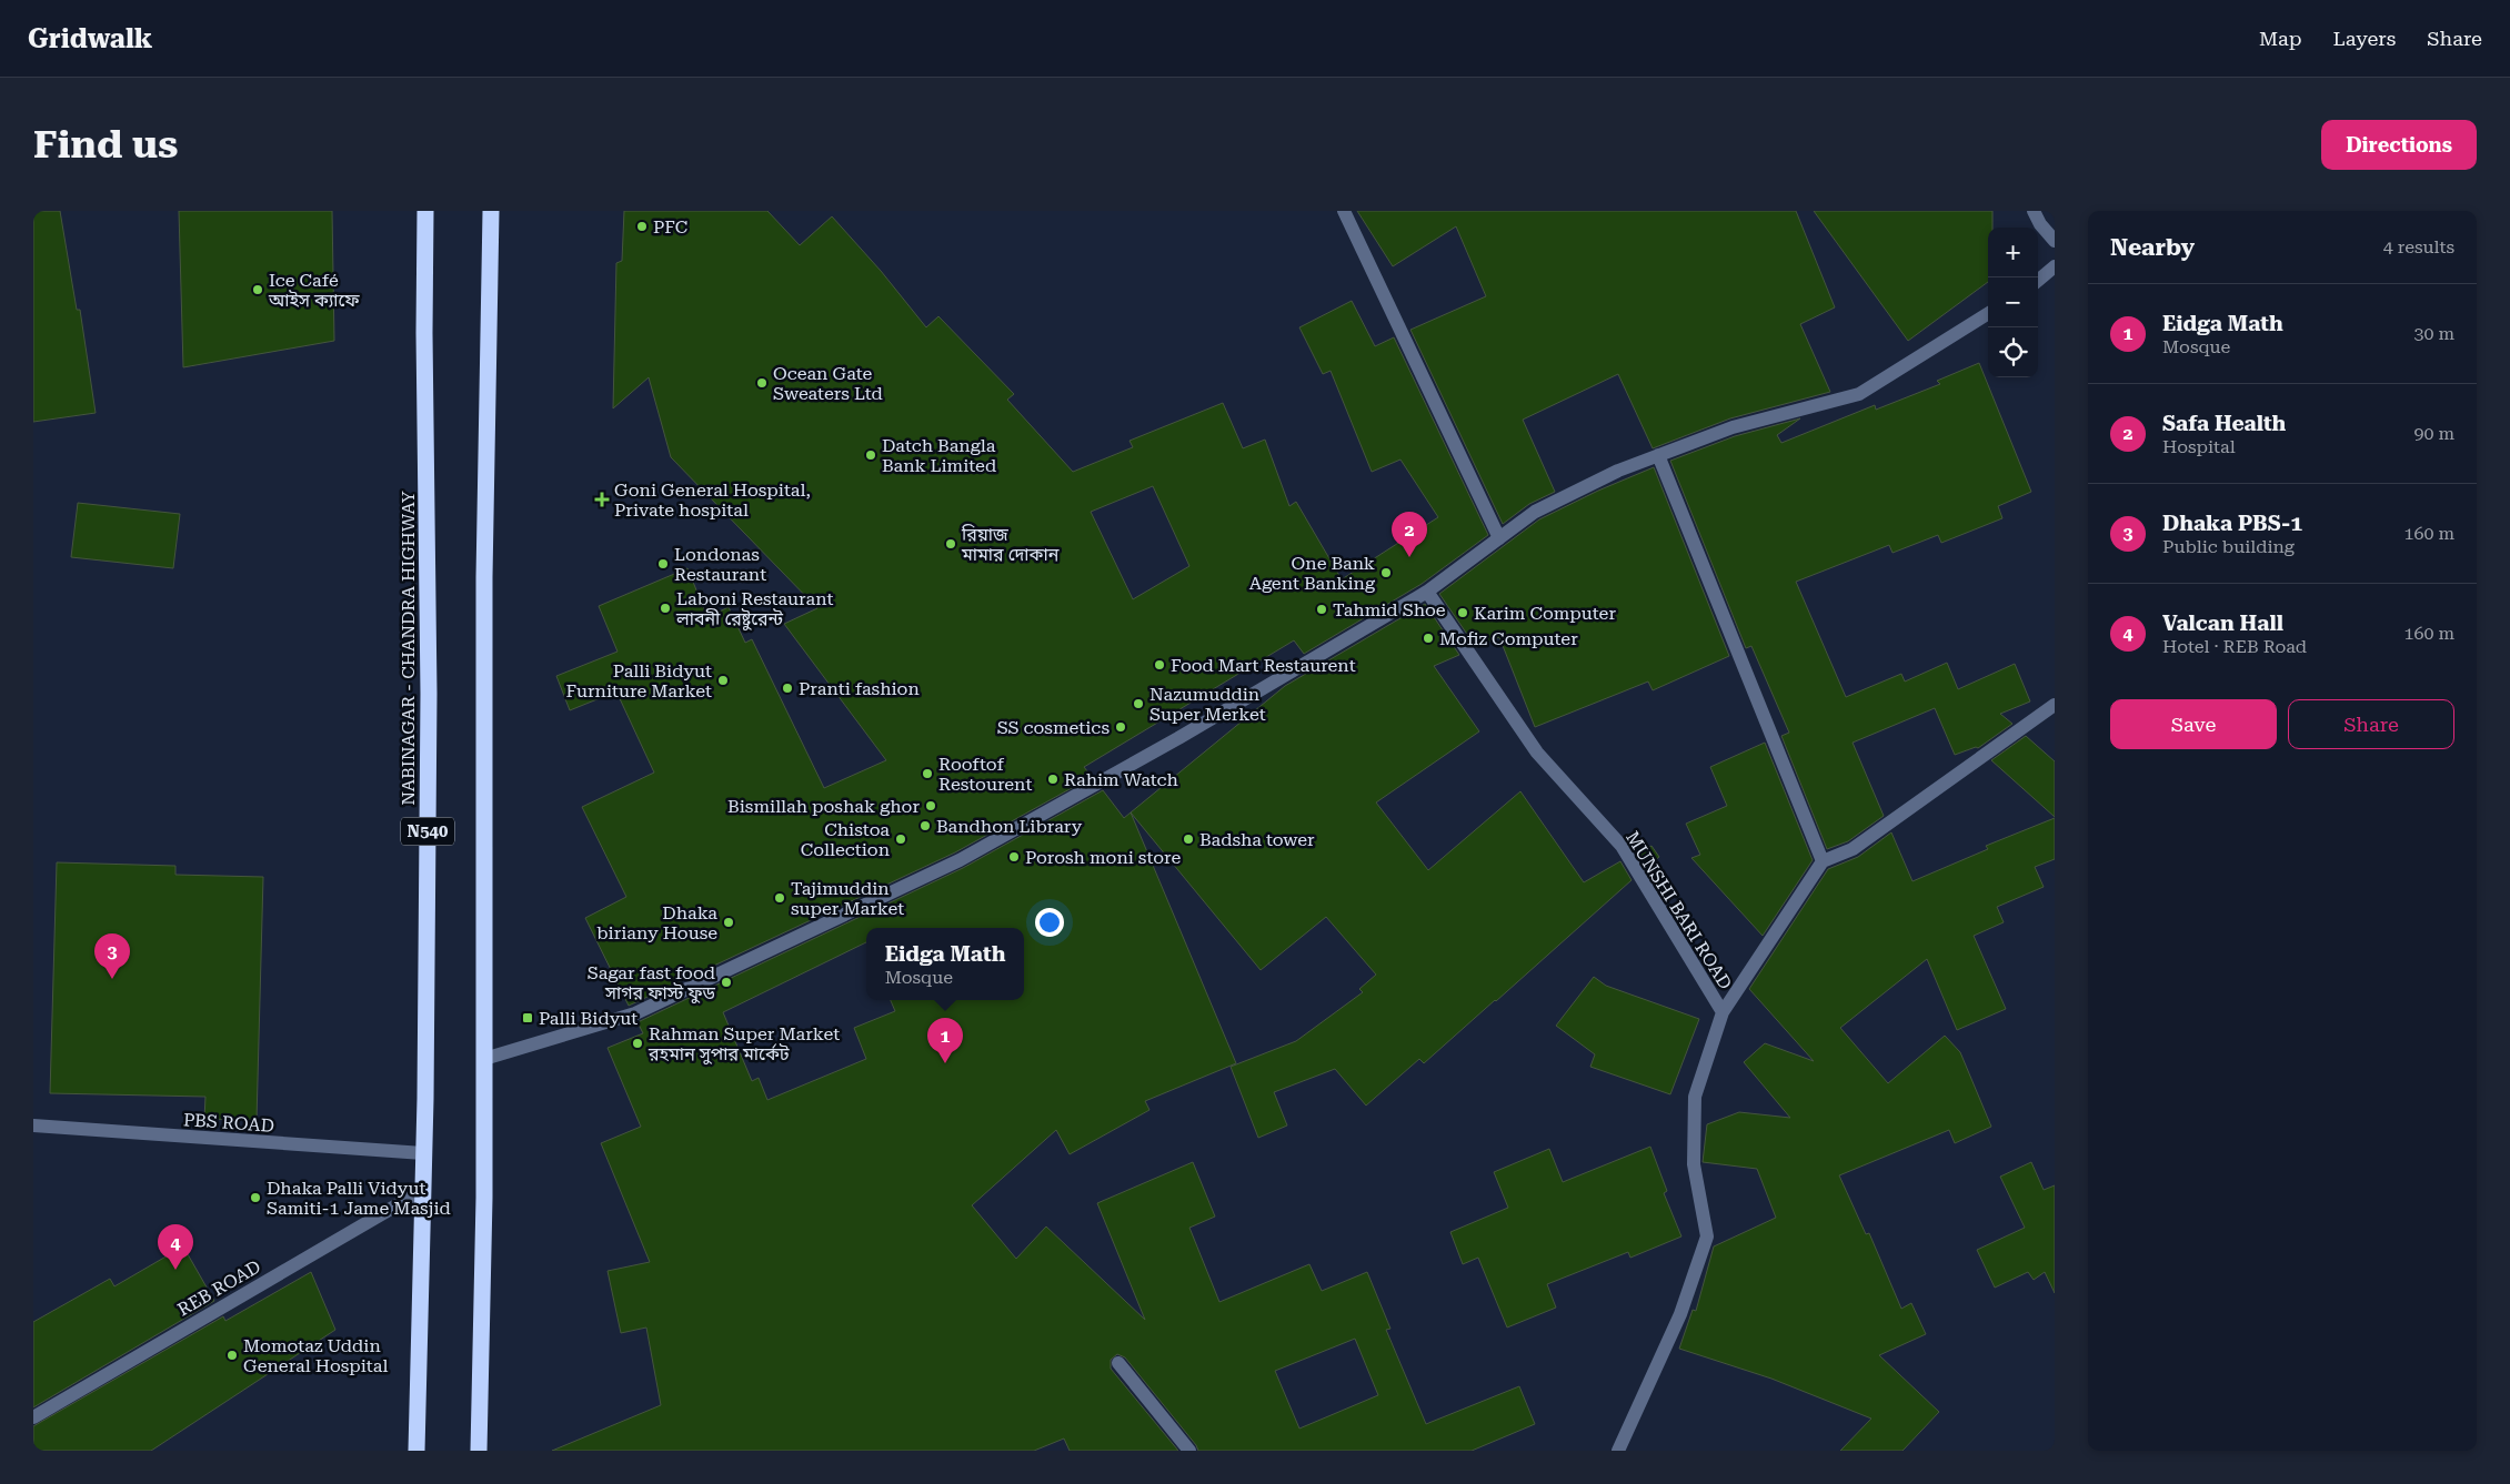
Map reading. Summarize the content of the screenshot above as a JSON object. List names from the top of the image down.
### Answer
{
  "streets": {
    "highway": ["NABINAGAR - CHANDRA HIGHWAY", "N540"],
    "street": ["MUNSHI BARI ROAD", "PBS ROAD", "REB ROAD"]
  },
  "crossings": [
    ["NABINAGAR - CHANDRA HIGHWAY", "PBS ROAD"],
    ["NABINAGAR - CHANDRA HIGHWAY", "REB ROAD"]
  ],
  "places": {
    "other": [
      "PFC",
      "Ice Café আইস ক্যাফে",
      "Ocean Gate Sweaters Ltd",
      "Datch Bangla Bank Limited",
      "রিয়াজ মামার দোকান",
      "Londonas Restaurant",
      "One Bank Agent Banking",
      "Laboni Restaurant লাবনী রেষ্টুরেন্ট",
      "Tahmid Shoe",
      "Karim Computer",
      "Mofiz Computer",
      "Food Mart Restaurent",
      "Palli Bidyut Furniture Market",
      "Pranti fashion",
      "Nazumuddin Super Merket",
      "SS cosmetics",
      "Rooftof Restourent",
      "Rahim Watch",
      "Bismillah poshak ghor",
      "Bandhon Library",
      "Chistoa Collection",
      "Badsha tower",
      "Porosh moni store",
      "Tajimuddin super Market",
      "Dhaka biriany House",
      "Sagar fast food সাগর ফাস্ট ফুড",
      "Rahman Super Market রহমান সুপার মার্কেট",
      "Dhaka Palli Vidyut Samiti-1 Jame Masjid",
      "Momotaz Uddin General Hospital"
    ],
    "health": ["Goni General Hospital, Private hospital"],
    "transit": ["Palli Bidyut"]
  },
  "page": {
    "header": "Gridwalk",
    "nav": ["Map", "Layers", "Share"],
    "buttons": [
      "Directions",
      ["Save", "Share"]
    ],
    "title": "Find us",
    "heading": ["Nearby", "4 results"],
    "map_buttons": ["+", "−"],
    "list": [
      {
        "mark": "1",
        "name": "Eidga Math",
        "note": "Mosque",
        "value": "30 m"
      },
      {
        "mark": "2",
        "name": "Safa Health",
        "note": "Hospital",
        "value": "90 m"
      },
      {
        "mark": "3",
        "name": "Dhaka PBS-1",
        "note": "Public building",
        "value": "160 m"
      },
      {
        "mark": "4",
        "name": "Valcan Hall",
        "note": "Hotel · REB Road",
        "value": "160 m"
      }
    ],
    "pins": [
      "2",
      "3",
      "1",
      "4"
    ],
    "popup": ["Eidga Math", "Mosque"]
  }
}
